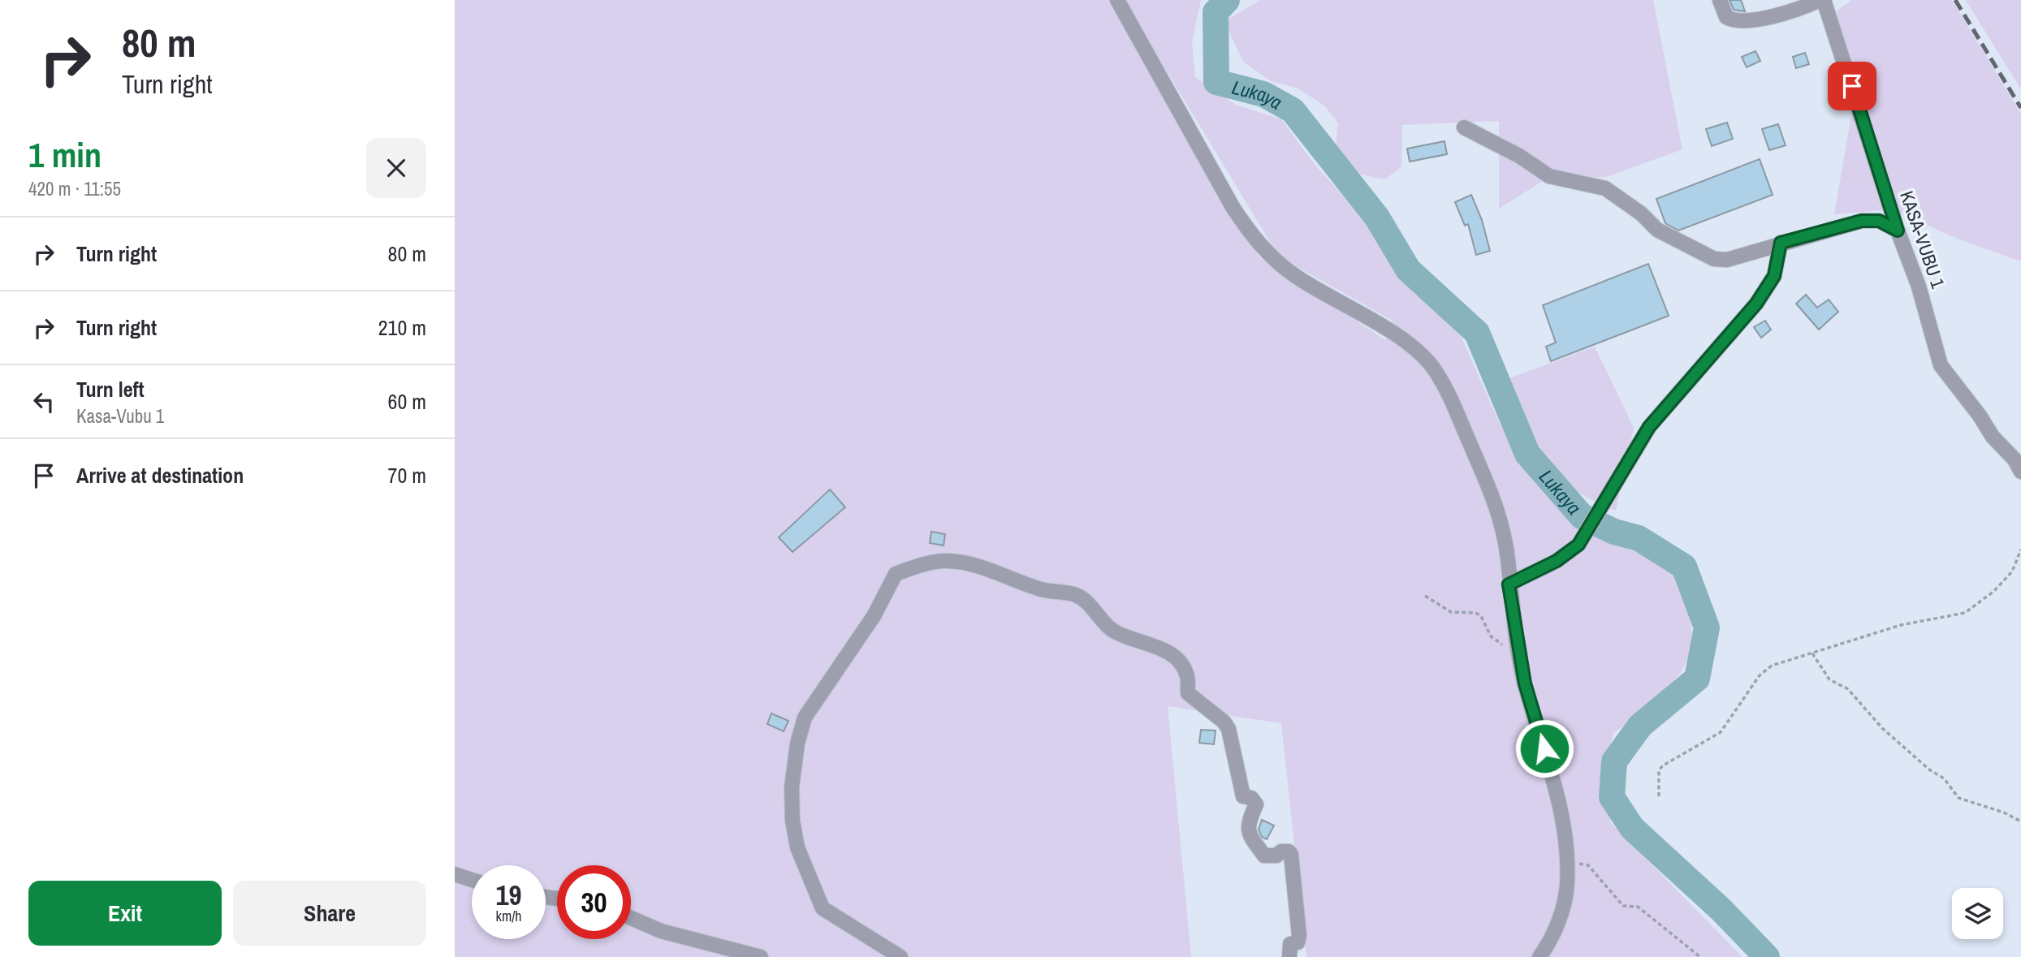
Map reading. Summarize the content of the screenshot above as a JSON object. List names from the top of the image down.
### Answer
{
  "streets": {
    "street": ["KASA-VUBU 1"]
  },
  "water": ["Lukaya"],
  "page": {
    "turn": ["80 m", "Turn right"],
    "heading": ["1 min", "420 m · 11:55"],
    "list": [
      {
        "name": "Turn right",
        "value": "80 m"
      },
      {
        "name": "Turn right",
        "value": "210 m"
      },
      {
        "name": "Turn left",
        "note": "Kasa-Vubu 1",
        "value": "60 m"
      },
      {
        "name": "Arrive at destination",
        "value": "70 m"
      }
    ],
    "speed": "19 km/h",
    "limit": "30",
    "buttons": ["Exit", "Share"]
  }
}
